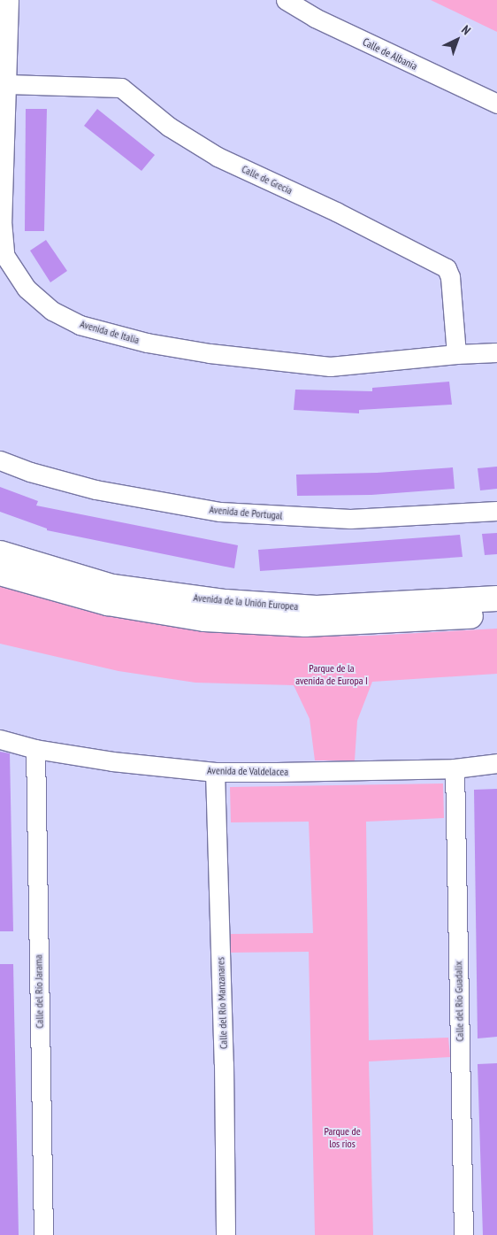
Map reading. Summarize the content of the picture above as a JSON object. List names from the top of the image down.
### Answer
{
  "streets": {
    "main road": ["Avenida de la Unión Europea"],
    "street": [
      "Calle de Albania",
      "Calle de Grecia",
      "Avenida de Italia",
      "Avenida de Portugal",
      "Avenida de Valdelacea",
      "Calle del Río Jarama",
      "Calle del Río Guadalix",
      "Calle del Río Manzanares"
    ]
  },
  "crossings": [
    ["Calle de Grecia", "Avenida de Italia"],
    ["Avenida de Valdelacea", "Calle del Río Jarama"],
    ["Avenida de Valdelacea", "Calle del Río Guadalix"],
    ["Avenida de Valdelacea", "Calle del Río Manzanares"]
  ],
  "parks": ["Parque de la avenida de Europa I", "Parque de los rios"],
  "north": "top right"
}
